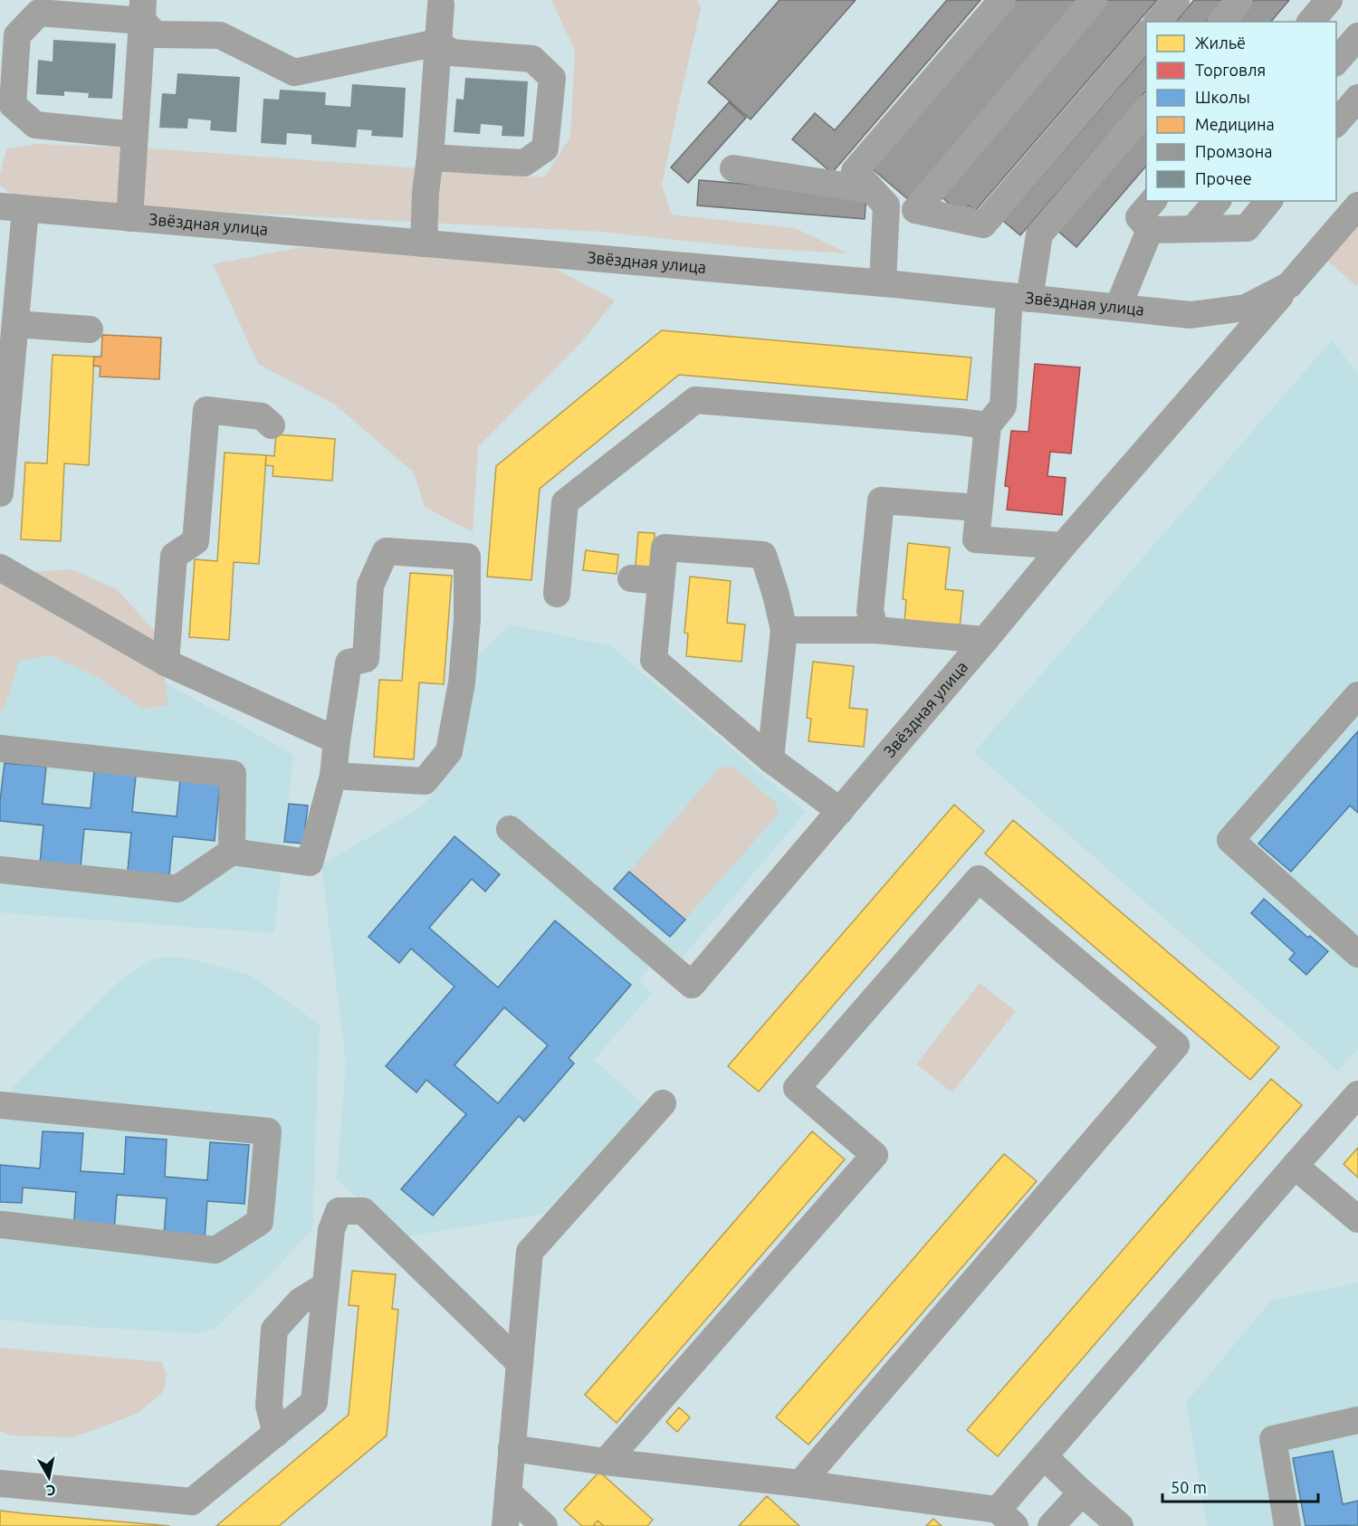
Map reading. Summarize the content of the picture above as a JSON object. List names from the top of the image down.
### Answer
{
  "streets": {
    "street": ["Звёздная улица"]
  },
  "legend": [
    "Жильё",
    "Торговля",
    "Школы",
    "Медицина",
    "Промзона",
    "Прочее"
  ],
  "scale_bar": "50 m",
  "north": "bottom"
}
